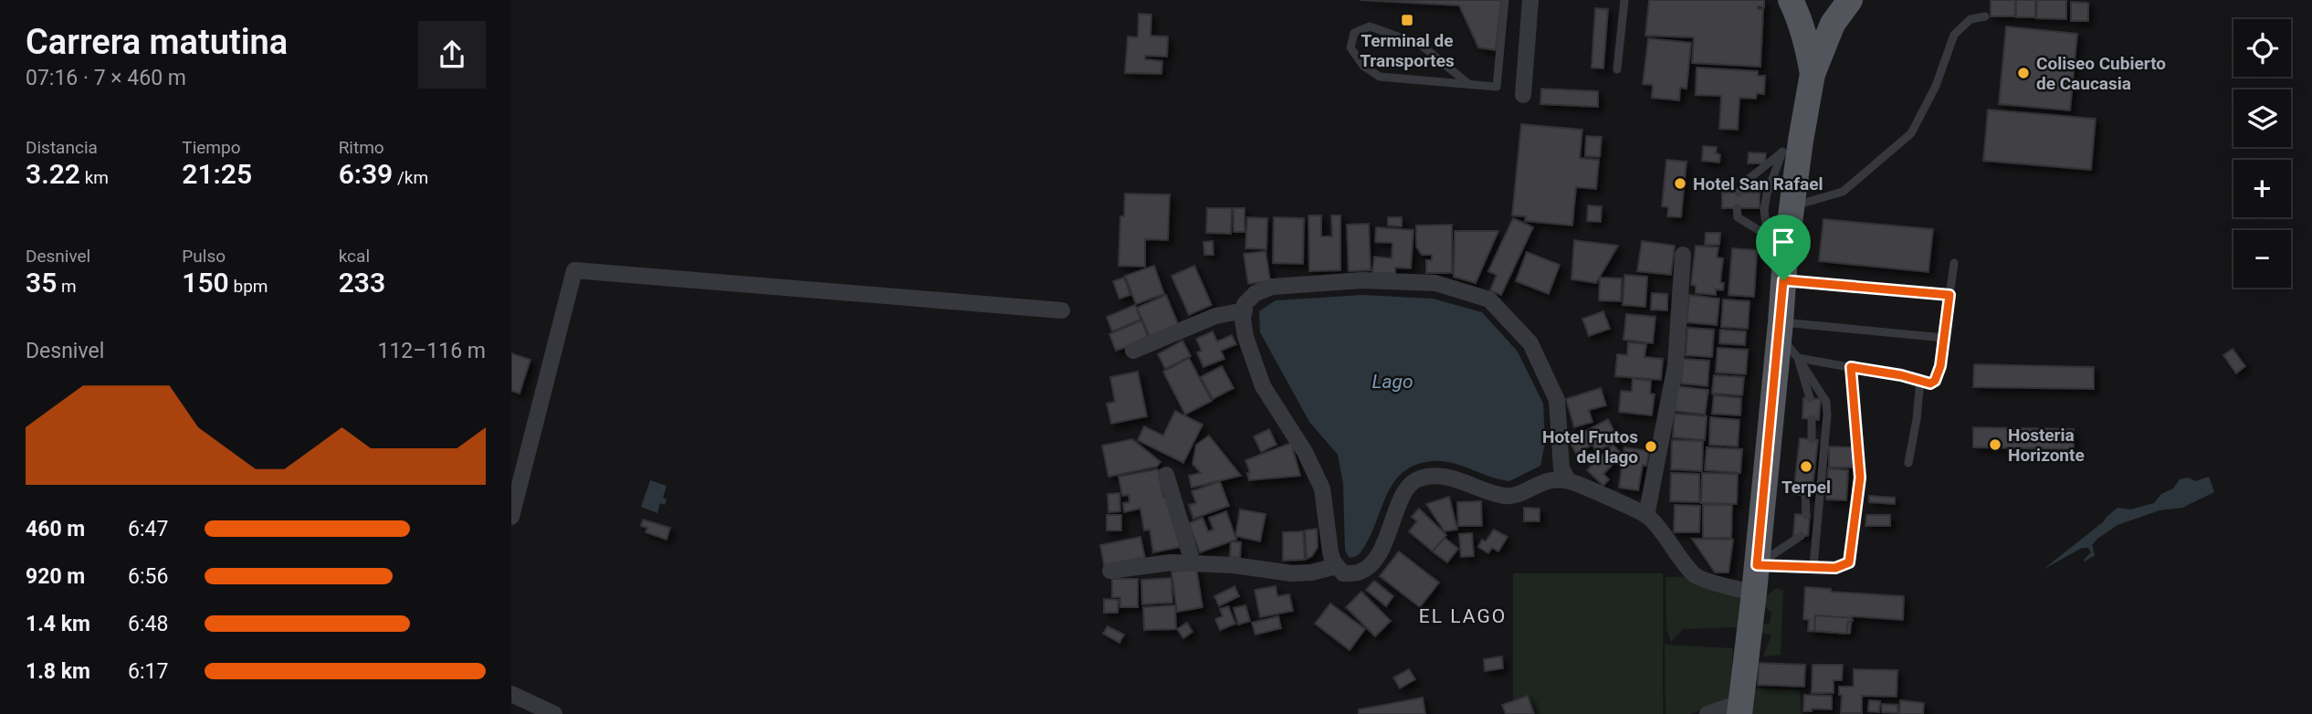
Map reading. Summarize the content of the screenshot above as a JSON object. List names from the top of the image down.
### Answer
{
  "districts": ["EL LAGO"],
  "water": ["Lago"],
  "places": {
    "transit": ["Terminal de Transportes"],
    "other": [
      "Coliseo Cubierto de Caucasia",
      "Hotel San Rafael",
      "Hosteria Horizonte",
      "Hotel Frutos del lago",
      "Terpel"
    ]
  },
  "page": {
    "heading": ["Carrera matutina", "07:16 · 7 × 460 m"],
    "map_buttons": ["+", "−"],
    "stats": [
      ["Distancia", "3.22 km"],
      ["Tiempo", "21:25"],
      ["Ritmo", "6:39 /km"],
      ["Desnivel", "35 m"],
      ["Pulso", "150 bpm"],
      ["kcal", "233"]
    ],
    "chart": ["Desnivel", "112–116 m"],
    "list": [
      {
        "name": "460 m",
        "note": "6:47"
      },
      {
        "name": "920 m",
        "note": "6:56"
      },
      {
        "name": "1.4 km",
        "note": "6:48"
      },
      {
        "name": "1.8 km",
        "note": "6:17"
      }
    ]
  }
}
